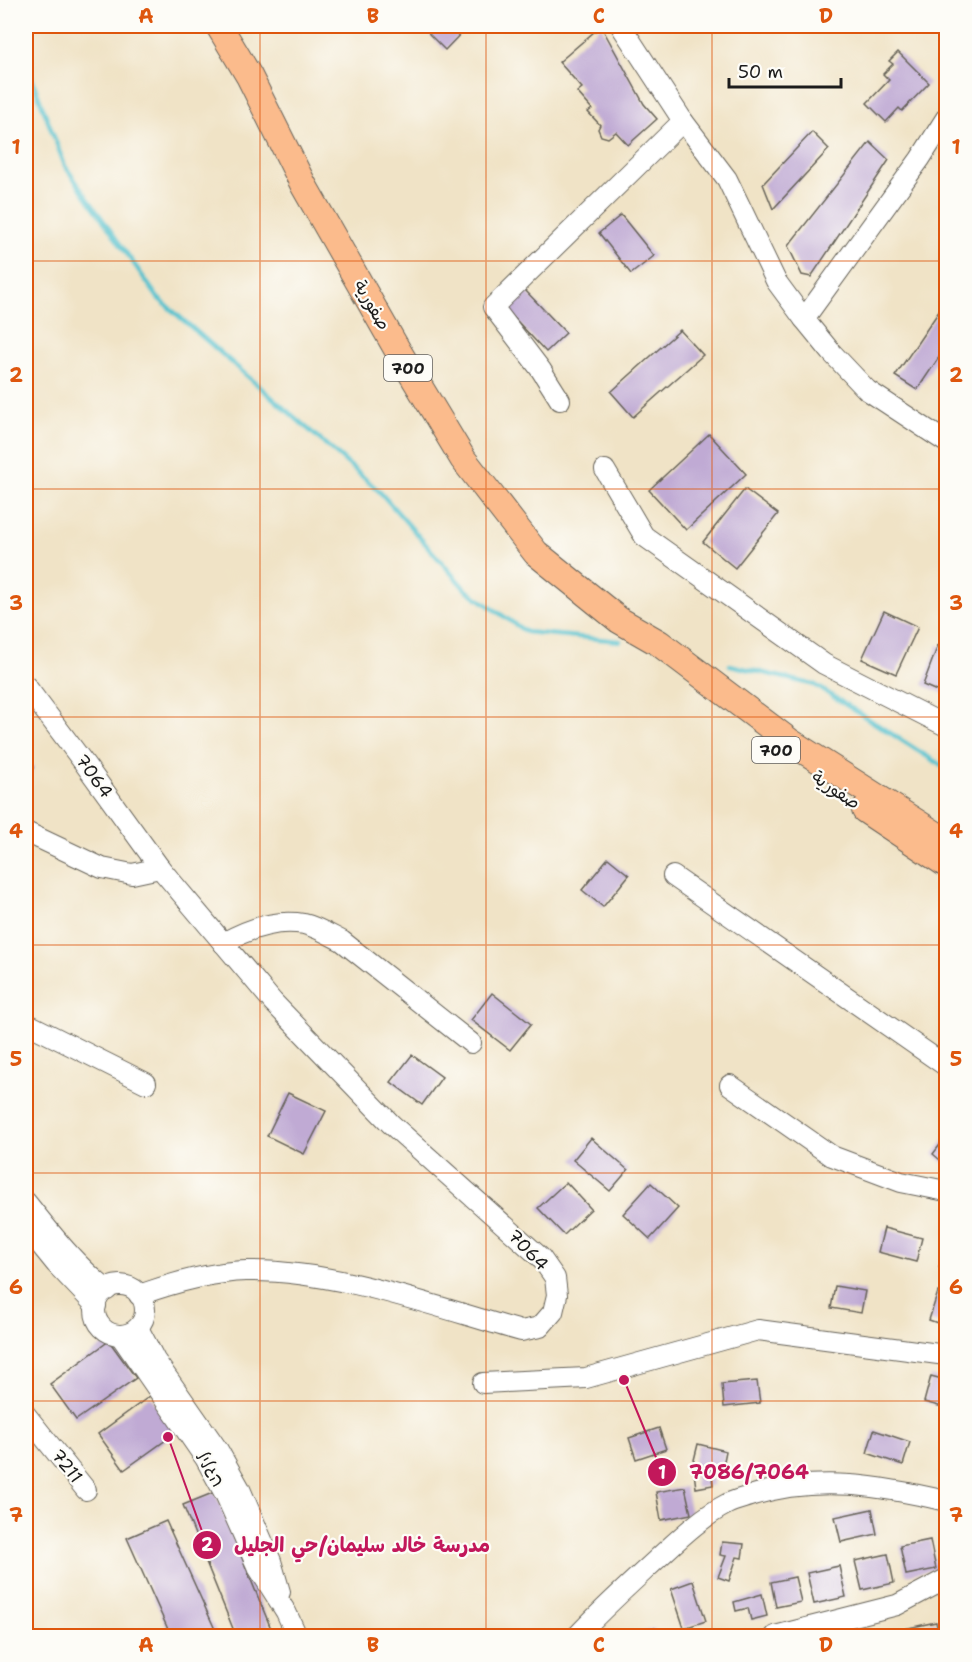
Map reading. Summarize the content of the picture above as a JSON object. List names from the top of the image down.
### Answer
{
  "streets": {
    "main road": ["صفورية", "700"],
    "street": ["7064", "7211", "הגליל"]
  },
  "crossings": [
    ["صفورية", "700"],
    ["7064", "הגליל"]
  ],
  "places": ["7086/7064", "مدرسة خالد سليمان/حي الجليل"],
  "scale_bar": "50 m",
  "grid": {
    "columns": [
      "A",
      "B",
      "C",
      "D"
    ],
    "rows": [
      "1",
      "2",
      "3",
      "4",
      "5",
      "6",
      "7"
    ]
  }
}
